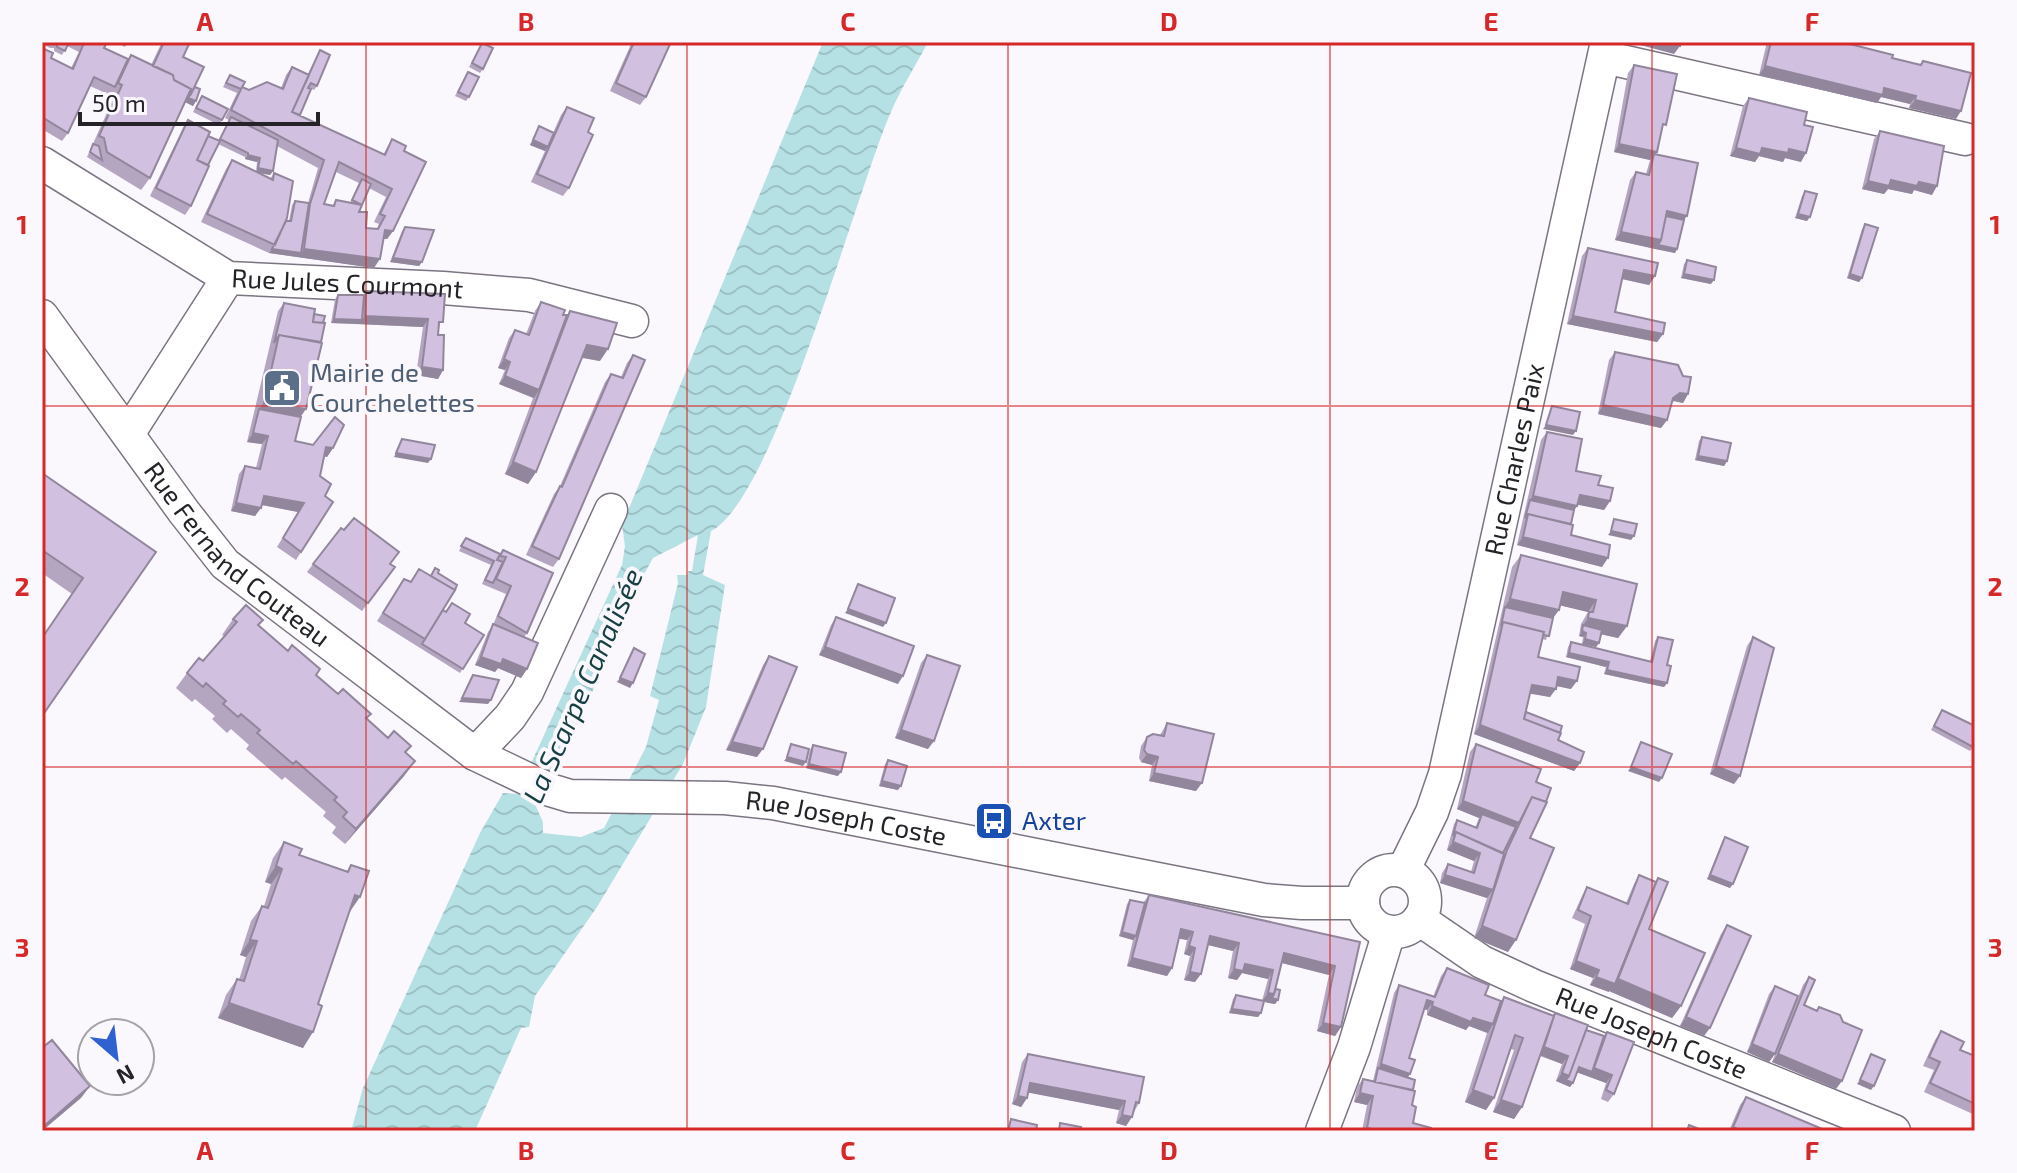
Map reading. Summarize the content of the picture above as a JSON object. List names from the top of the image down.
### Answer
{
  "streets": {
    "street": [
      "Rue Jules Courmont",
      "Rue Charles Paix",
      "Rue Fernand Couteau",
      "Rue Joseph Coste"
    ]
  },
  "crossings": [
    ["Rue Charles Paix", "Rue Joseph Coste"],
    ["Rue Fernand Couteau", "Rue Joseph Coste"]
  ],
  "water": ["La Scarpe Canalisée"],
  "places": {
    "public building": ["Mairie de Courchelettes"],
    "bus stop": ["Axter"]
  },
  "scale_bar": "50 m",
  "north": "bottom right",
  "grid": {
    "columns": [
      "A",
      "B",
      "C",
      "D",
      "E",
      "F"
    ],
    "rows": ["1", "2", "3"]
  }
}
